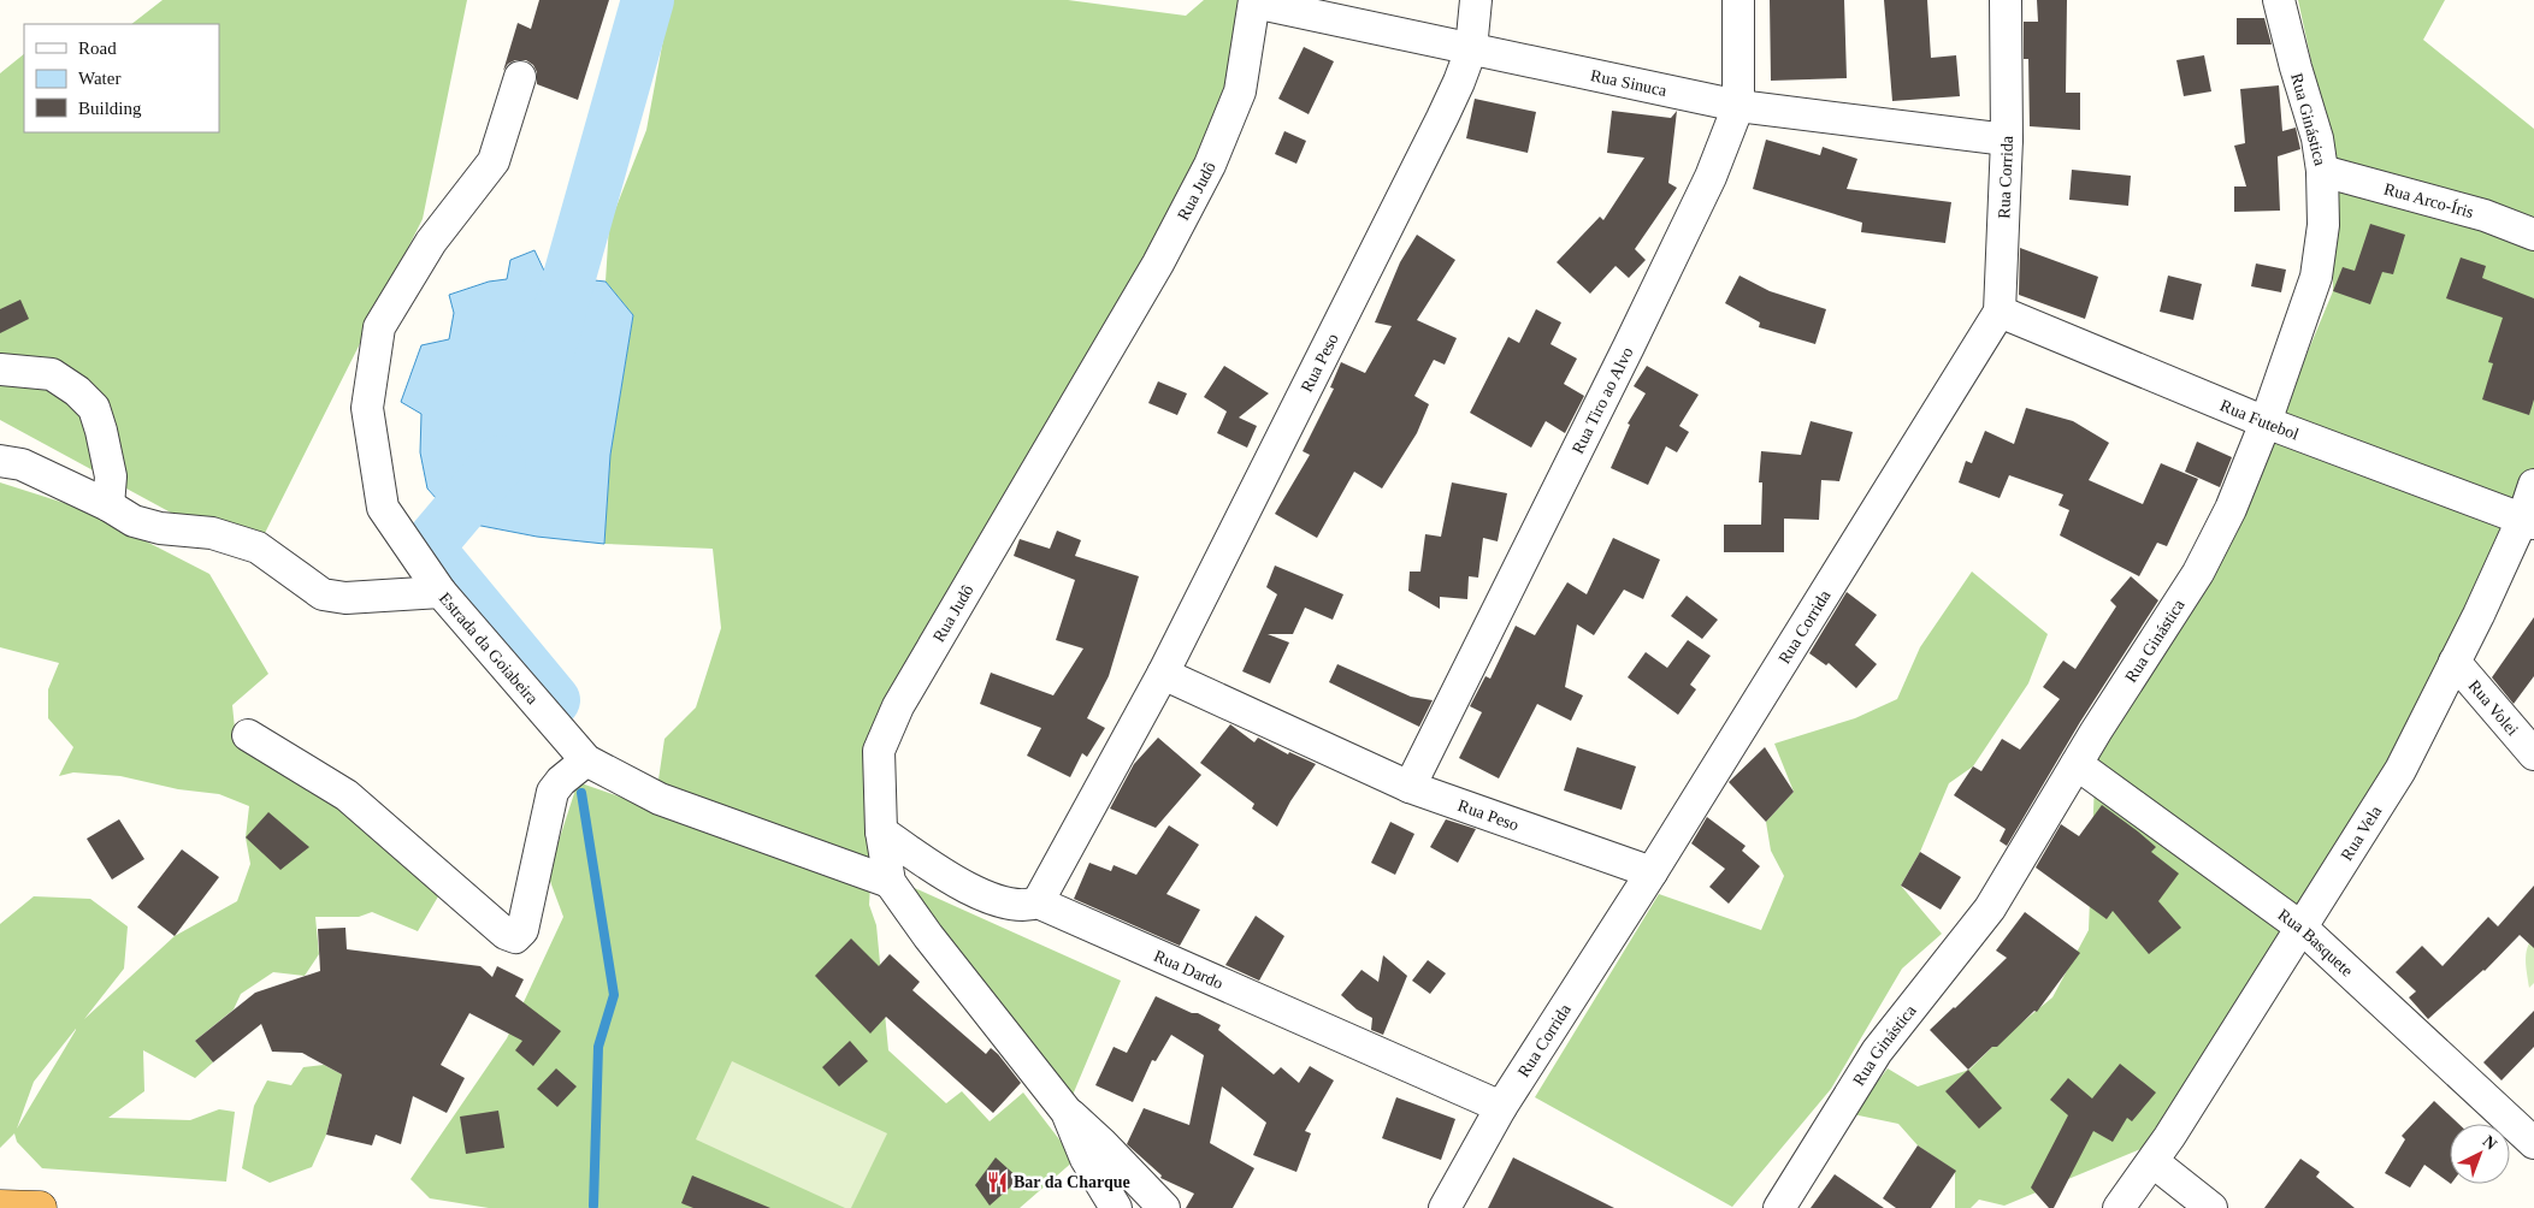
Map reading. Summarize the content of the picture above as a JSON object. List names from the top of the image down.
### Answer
{
  "streets": {
    "street": [
      "Rua Sinuca",
      "Rua Ginástica",
      "Rua Corrida",
      "Rua Judô",
      "Rua Arco-Íris",
      "Rua Peso",
      "Rua Tiro ao Alvo",
      "Rua Futebol",
      "Estrada da Goiabeira",
      "Rua Volei",
      "Rua Vela",
      "Rua Basquete",
      "Rua Dardo"
    ]
  },
  "crossings": [
    ["Rua Sinuca", "Rua Corrida"],
    ["Rua Sinuca", "Rua Judô"],
    ["Rua Sinuca", "Rua Peso"],
    ["Rua Sinuca", "Rua Tiro ao Alvo"],
    ["Rua Ginástica", "Rua Arco-Íris"],
    ["Rua Ginástica", "Rua Futebol"],
    ["Rua Ginástica", "Rua Basquete"],
    ["Rua Corrida", "Rua Peso"],
    ["Rua Corrida", "Rua Futebol"],
    ["Rua Corrida", "Rua Dardo"],
    ["Rua Judô", "Estrada da Goiabeira"],
    ["Rua Judô", "Rua Dardo"],
    ["Rua Peso", "Rua Tiro ao Alvo"],
    ["Rua Peso", "Rua Dardo"],
    ["Rua Futebol", "Rua Vela"],
    ["Rua Volei", "Rua Vela"],
    ["Rua Vela", "Rua Basquete"]
  ],
  "places": {
    "restaurant": ["Bar da Charque"]
  },
  "legend": ["Road", "Water", "Building"],
  "north": "top right"
}
